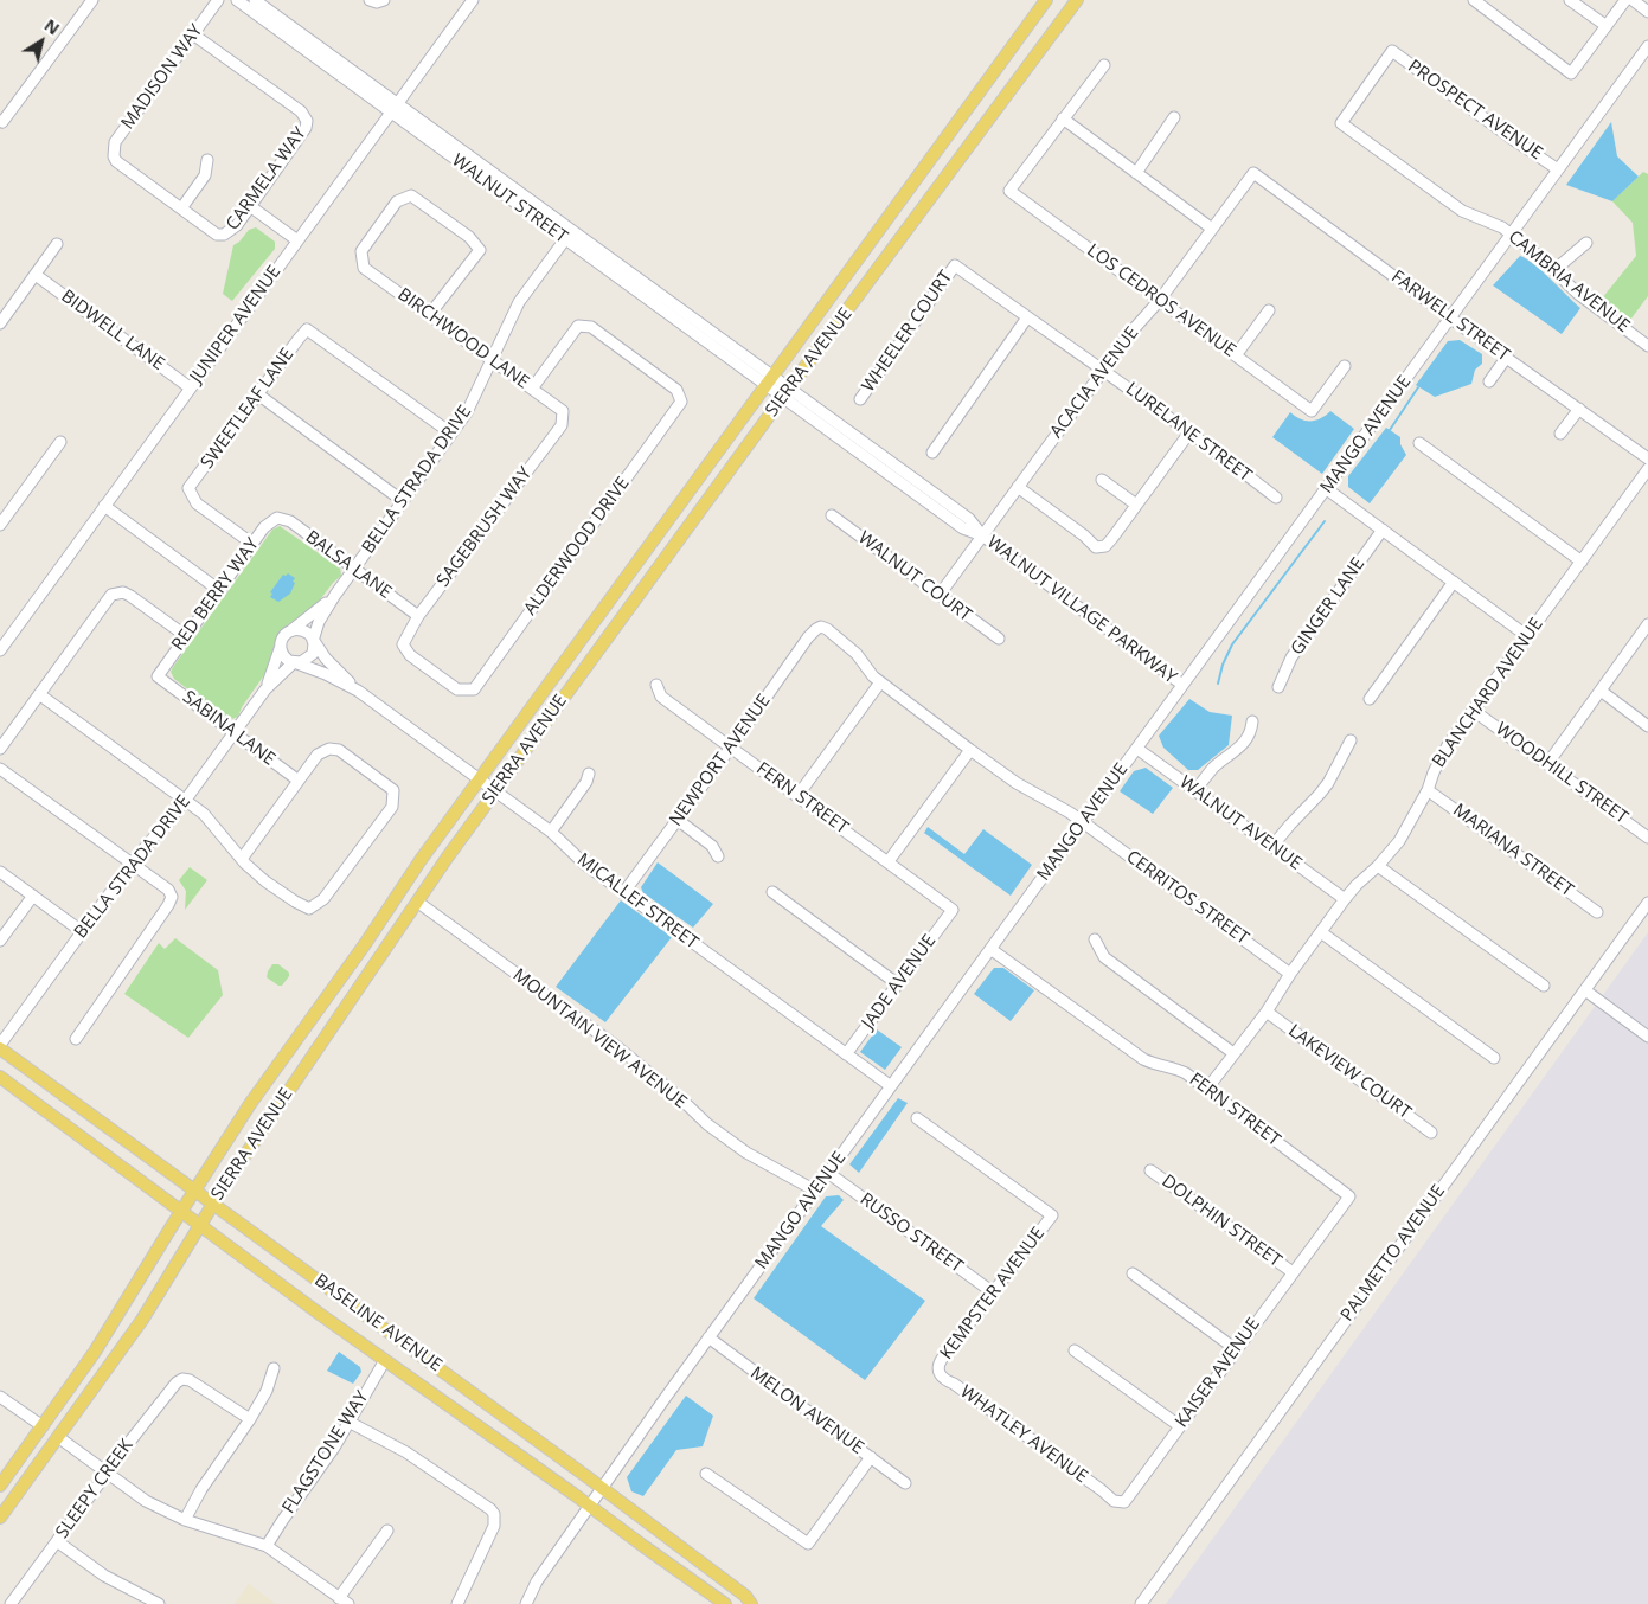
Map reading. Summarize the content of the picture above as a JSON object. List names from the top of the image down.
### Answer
{
  "streets": {
    "main road": ["SIERRA AVENUE", "BASELINE AVENUE"],
    "street": [
      "MADISON WAY",
      "PROSPECT AVENUE",
      "CARMELA WAY",
      "WALNUT STREET",
      "CAMBRIA AVENUE",
      "LOS CEDROS AVENUE",
      "FARWELL STREET",
      "JUNIPER AVENUE",
      "BIDWELL LANE",
      "WHEELER COURT",
      "BIRCHWOOD LANE",
      "ACACIA AVENUE",
      "SWEETLEAF LANE",
      "LURELANE STREET",
      "MANGO AVENUE",
      "BELLA STRADA DRIVE",
      "SAGEBRUSH WAY",
      "ALDERWOOD DRIVE",
      "BALSA LANE",
      "WALNUT COURT",
      "RED BERRY WAY",
      "GINGER LANE",
      "WALNUT VILLAGE PARKWAY",
      "BLANCHARD AVENUE",
      "SABINA LANE",
      "NEWPORT AVENUE",
      "WOODHILL STREET",
      "FERN STREET",
      "WALNUT AVENUE",
      "MARIANA STREET",
      "CERRITOS STREET",
      "MICALLEF STREET",
      "JADE AVENUE",
      "MOUNTAIN VIEW AVENUE",
      "LAKEVIEW COURT",
      "DOLPHIN STREET",
      "RUSSO STREET",
      "PALMETTO AVENUE",
      "KEMPSTER AVENUE",
      "KAISER AVENUE",
      "MELON AVENUE",
      "WHATLEY AVENUE",
      "FLAGSTONE WAY",
      "SLEEPY CREEK"
    ]
  },
  "crossings": [
    ["MADISON WAY", "CARMELA WAY"],
    ["PROSPECT AVENUE", "CAMBRIA AVENUE"],
    ["PROSPECT AVENUE", "MANGO AVENUE"],
    ["WALNUT STREET", "JUNIPER AVENUE"],
    ["WALNUT STREET", "SIERRA AVENUE"],
    ["WALNUT STREET", "BELLA STRADA DRIVE"],
    ["WALNUT STREET", "WALNUT VILLAGE PARKWAY"],
    ["CAMBRIA AVENUE", "MANGO AVENUE"],
    ["LOS CEDROS AVENUE", "ACACIA AVENUE"],
    ["FARWELL STREET", "ACACIA AVENUE"],
    ["FARWELL STREET", "MANGO AVENUE"],
    ["JUNIPER AVENUE", "BIDWELL LANE"],
    ["WHEELER COURT", "LURELANE STREET"],
    ["BIRCHWOOD LANE", "BELLA STRADA DRIVE"],
    ["BIRCHWOOD LANE", "SAGEBRUSH WAY"],
    ["BIRCHWOOD LANE", "ALDERWOOD DRIVE"],
    ["SIERRA AVENUE", "WALNUT VILLAGE PARKWAY"],
    ["SIERRA AVENUE", "MICALLEF STREET"],
    ["SIERRA AVENUE", "MOUNTAIN VIEW AVENUE"],
    ["SIERRA AVENUE", "BASELINE AVENUE"],
    ["ACACIA AVENUE", "LURELANE STREET"],
    ["ACACIA AVENUE", "WALNUT COURT"],
    ["ACACIA AVENUE", "WALNUT VILLAGE PARKWAY"],
    ["SWEETLEAF LANE", "BELLA STRADA DRIVE"],
    ["SWEETLEAF LANE", "RED BERRY WAY"],
    ["MANGO AVENUE", "WALNUT VILLAGE PARKWAY"],
    ["MANGO AVENUE", "FERN STREET"],
    ["MANGO AVENUE", "WALNUT AVENUE"],
    ["MANGO AVENUE", "CERRITOS STREET"],
    ["MANGO AVENUE", "MICALLEF STREET"],
    ["MANGO AVENUE", "MOUNTAIN VIEW AVENUE"],
    ["MANGO AVENUE", "RUSSO STREET"],
    ["MANGO AVENUE", "BASELINE AVENUE"],
    ["MANGO AVENUE", "MELON AVENUE"],
    ["BELLA STRADA DRIVE", "BALSA LANE"],
    ["BELLA STRADA DRIVE", "SABINA LANE"],
    ["BELLA STRADA DRIVE", "MICALLEF STREET"],
    ["BELLA STRADA DRIVE", "BASELINE AVENUE"],
    ["SAGEBRUSH WAY", "ALDERWOOD DRIVE"],
    ["SAGEBRUSH WAY", "BALSA LANE"],
    ["BALSA LANE", "RED BERRY WAY"],
    ["RED BERRY WAY", "SABINA LANE"],
    ["BLANCHARD AVENUE", "WOODHILL STREET"],
    ["BLANCHARD AVENUE", "FERN STREET"],
    ["BLANCHARD AVENUE", "WALNUT AVENUE"],
    ["BLANCHARD AVENUE", "MARIANA STREET"],
    ["BLANCHARD AVENUE", "CERRITOS STREET"],
    ["BLANCHARD AVENUE", "LAKEVIEW COURT"],
    ["NEWPORT AVENUE", "FERN STREET"],
    ["NEWPORT AVENUE", "CERRITOS STREET"],
    ["NEWPORT AVENUE", "MICALLEF STREET"],
    ["FERN STREET", "JADE AVENUE"],
    ["FERN STREET", "KAISER AVENUE"],
    ["MICALLEF STREET", "JADE AVENUE"],
    ["DOLPHIN STREET", "KAISER AVENUE"],
    ["RUSSO STREET", "KEMPSTER AVENUE"],
    ["KEMPSTER AVENUE", "WHATLEY AVENUE"],
    ["BASELINE AVENUE", "FLAGSTONE WAY"],
    ["KAISER AVENUE", "WHATLEY AVENUE"]
  ],
  "north": "top right"
}
